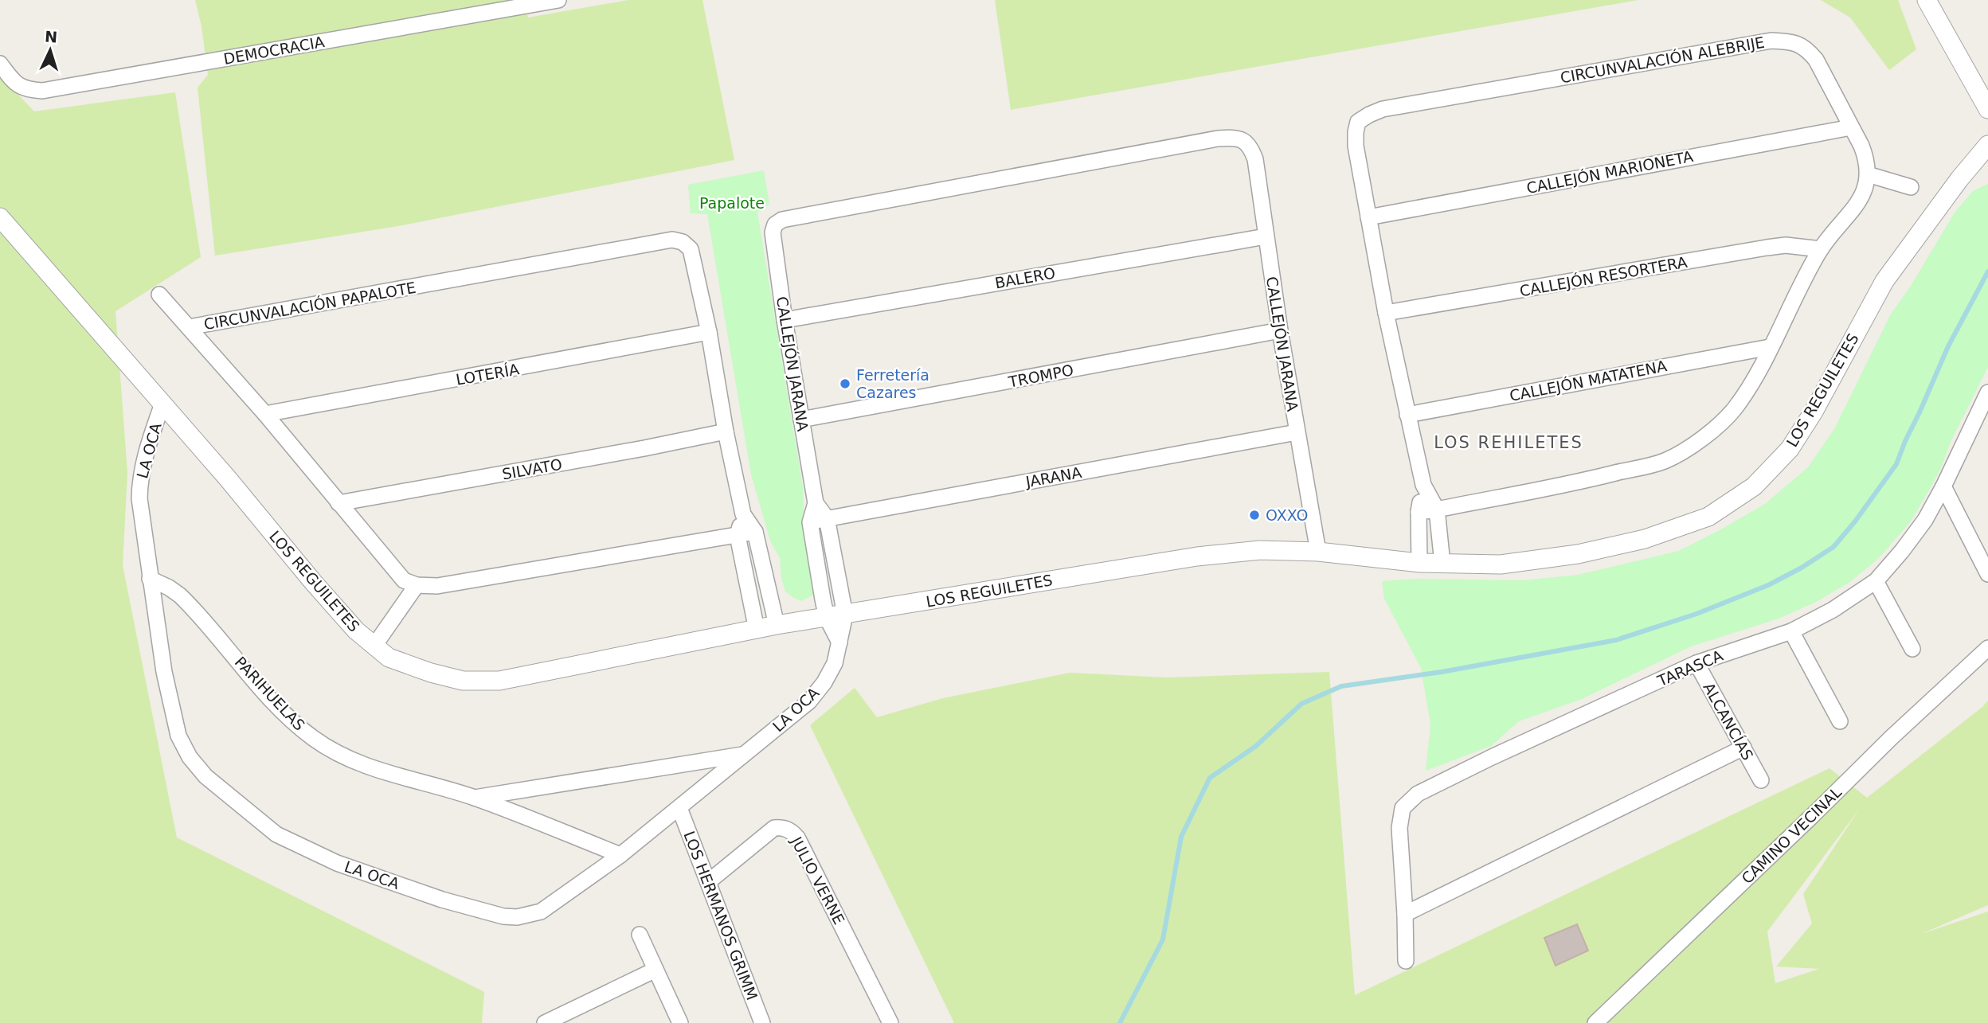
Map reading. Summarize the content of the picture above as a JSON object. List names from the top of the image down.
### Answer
{
  "streets": {
    "street": [
      "DEMOCRACIA",
      "CIRCUNVALACIÓN ALEBRIJE",
      "CALLEJÓN MARIONETA",
      "CALLEJÓN RESORTERA",
      "BALERO",
      "CIRCUNVALACIÓN PAPALOTE",
      "CALLEJÓN JARANA",
      "LOTERÍA",
      "TROMPO",
      "CALLEJÓN MATATENA",
      "LOS REGUILETES",
      "LA OCA",
      "SILVATO",
      "JARANA",
      "TARASCA",
      "PARIHUELAS",
      "ALCANCÍAS",
      "CAMINO VECINAL",
      "JULIO VERNE",
      "LOS HERMANOS GRIMM"
    ]
  },
  "crossings": [
    ["CIRCUNVALACIÓN ALEBRIJE", "CALLEJÓN MARIONETA"],
    ["CIRCUNVALACIÓN ALEBRIJE", "CALLEJÓN RESORTERA"],
    ["CIRCUNVALACIÓN ALEBRIJE", "CALLEJÓN MATATENA"],
    ["CIRCUNVALACIÓN ALEBRIJE", "LOS REGUILETES"],
    ["BALERO", "CALLEJÓN JARANA"],
    ["CIRCUNVALACIÓN PAPALOTE", "LOTERÍA"],
    ["CIRCUNVALACIÓN PAPALOTE", "SILVATO"],
    ["CALLEJÓN JARANA", "TROMPO"],
    ["CALLEJÓN JARANA", "LOS REGUILETES"],
    ["CALLEJÓN JARANA", "LA OCA"],
    ["CALLEJÓN JARANA", "JARANA"],
    ["LOS REGUILETES", "LA OCA"],
    ["LA OCA", "PARIHUELAS"],
    ["LA OCA", "LOS HERMANOS GRIMM"],
    ["TARASCA", "ALCANCÍAS"],
    ["JULIO VERNE", "LOS HERMANOS GRIMM"]
  ],
  "districts": ["LOS REHILETES"],
  "parks": ["Papalote"],
  "places": ["Ferretería Cazares", "OXXO"],
  "north": "top"
}
